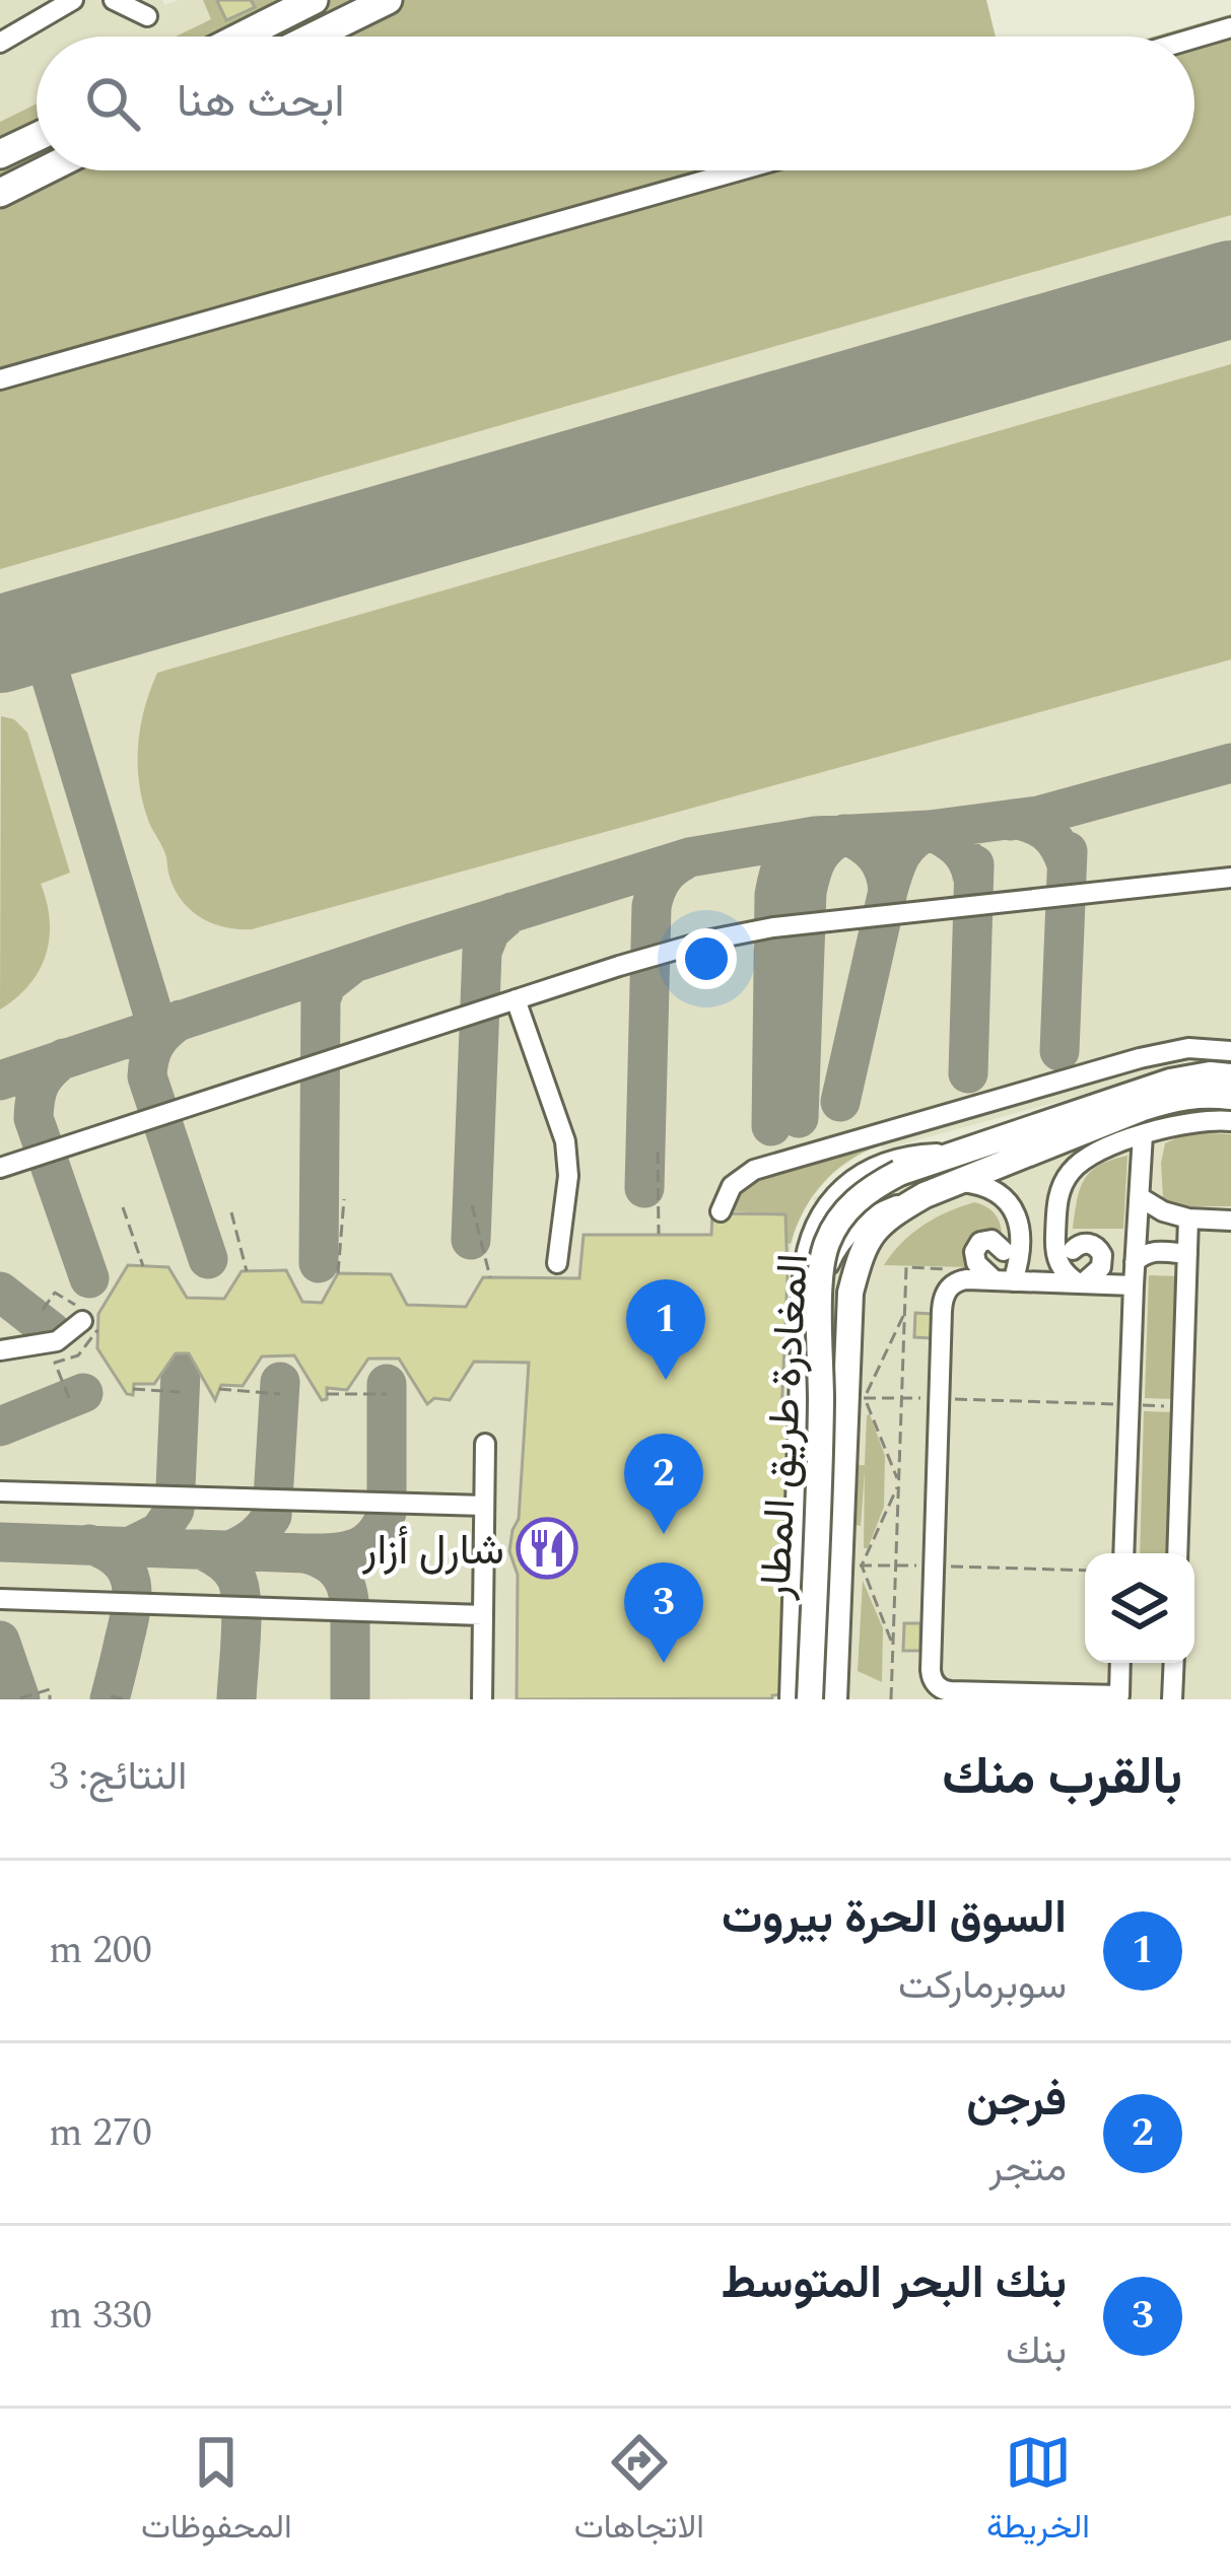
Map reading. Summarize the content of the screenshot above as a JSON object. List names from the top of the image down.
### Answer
{
  "streets": {
    "main road": ["المغادرة طريق المطار"]
  },
  "places": {
    "restaurant": ["شارل أزار"]
  },
  "page": {
    "search": "ابحث هنا",
    "pins": ["1", "2", "3"],
    "heading": ["بالقرب منك", "النتائج: 3"],
    "list": [
      {
        "mark": "1",
        "name": "السوق الحرة بيروت",
        "note": "سوبرماركت",
        "value": "200 m"
      },
      {
        "mark": "2",
        "name": "فرجن",
        "note": "متجر",
        "value": "270 m"
      },
      {
        "mark": "3",
        "name": "بنك البحر المتوسط",
        "note": "بنك",
        "value": "330 m"
      }
    ],
    "nav": ["الخريطة", "الاتجاهات", "المحفوظات"]
  }
}
